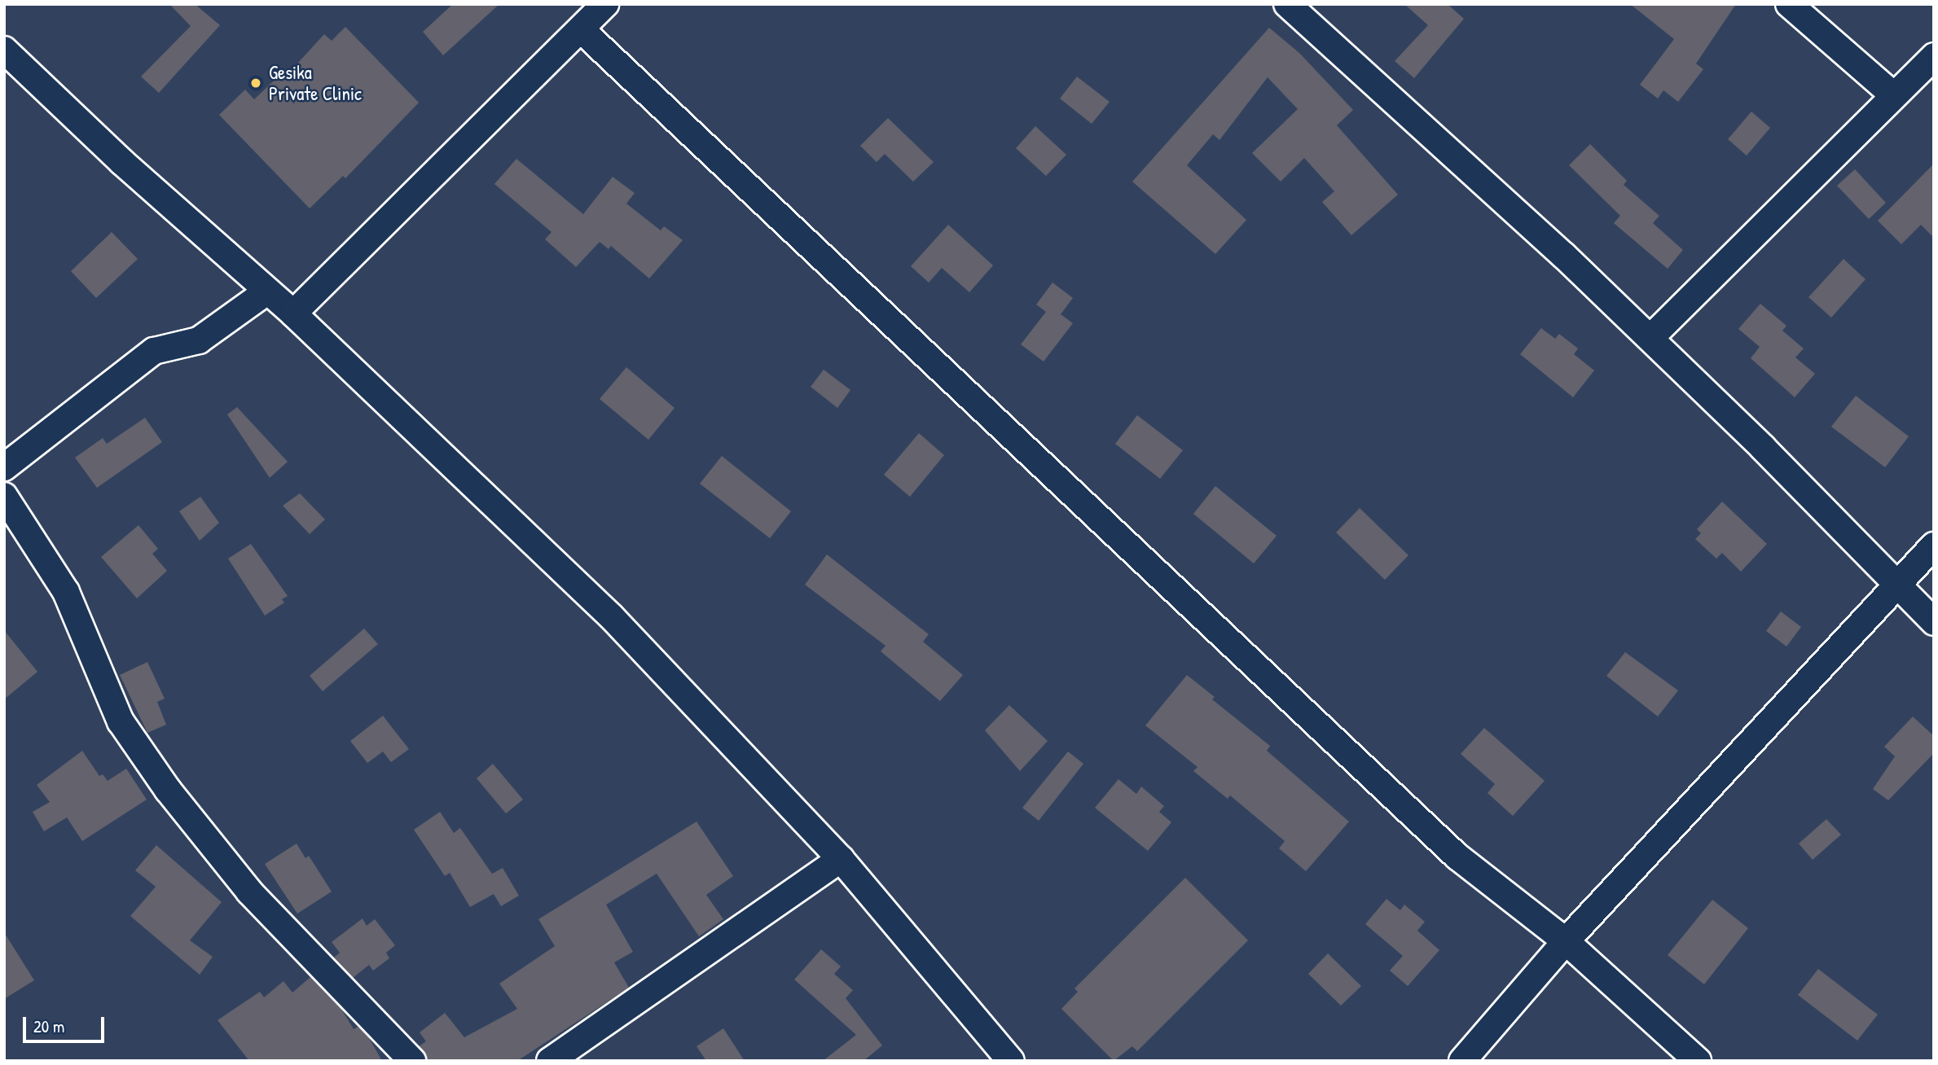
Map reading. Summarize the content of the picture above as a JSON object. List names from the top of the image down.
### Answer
{
  "places": ["Gesika Private Clinic"],
  "scale_bar": "20 m"
}
